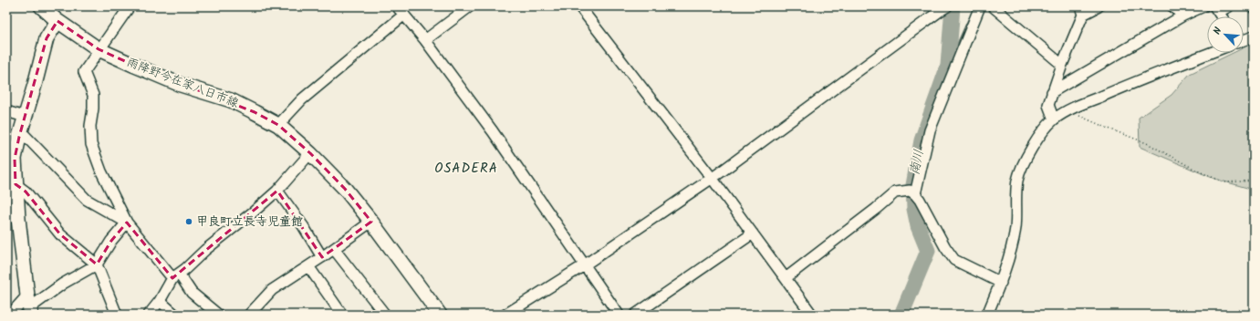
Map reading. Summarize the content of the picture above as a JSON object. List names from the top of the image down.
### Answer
{
  "streets": {
    "main road": ["雨降野今在家八日市線"]
  },
  "districts": ["OSADERA"],
  "water": ["南川"],
  "places": ["甲良町立長寺児童館"],
  "north": "top left"
}
